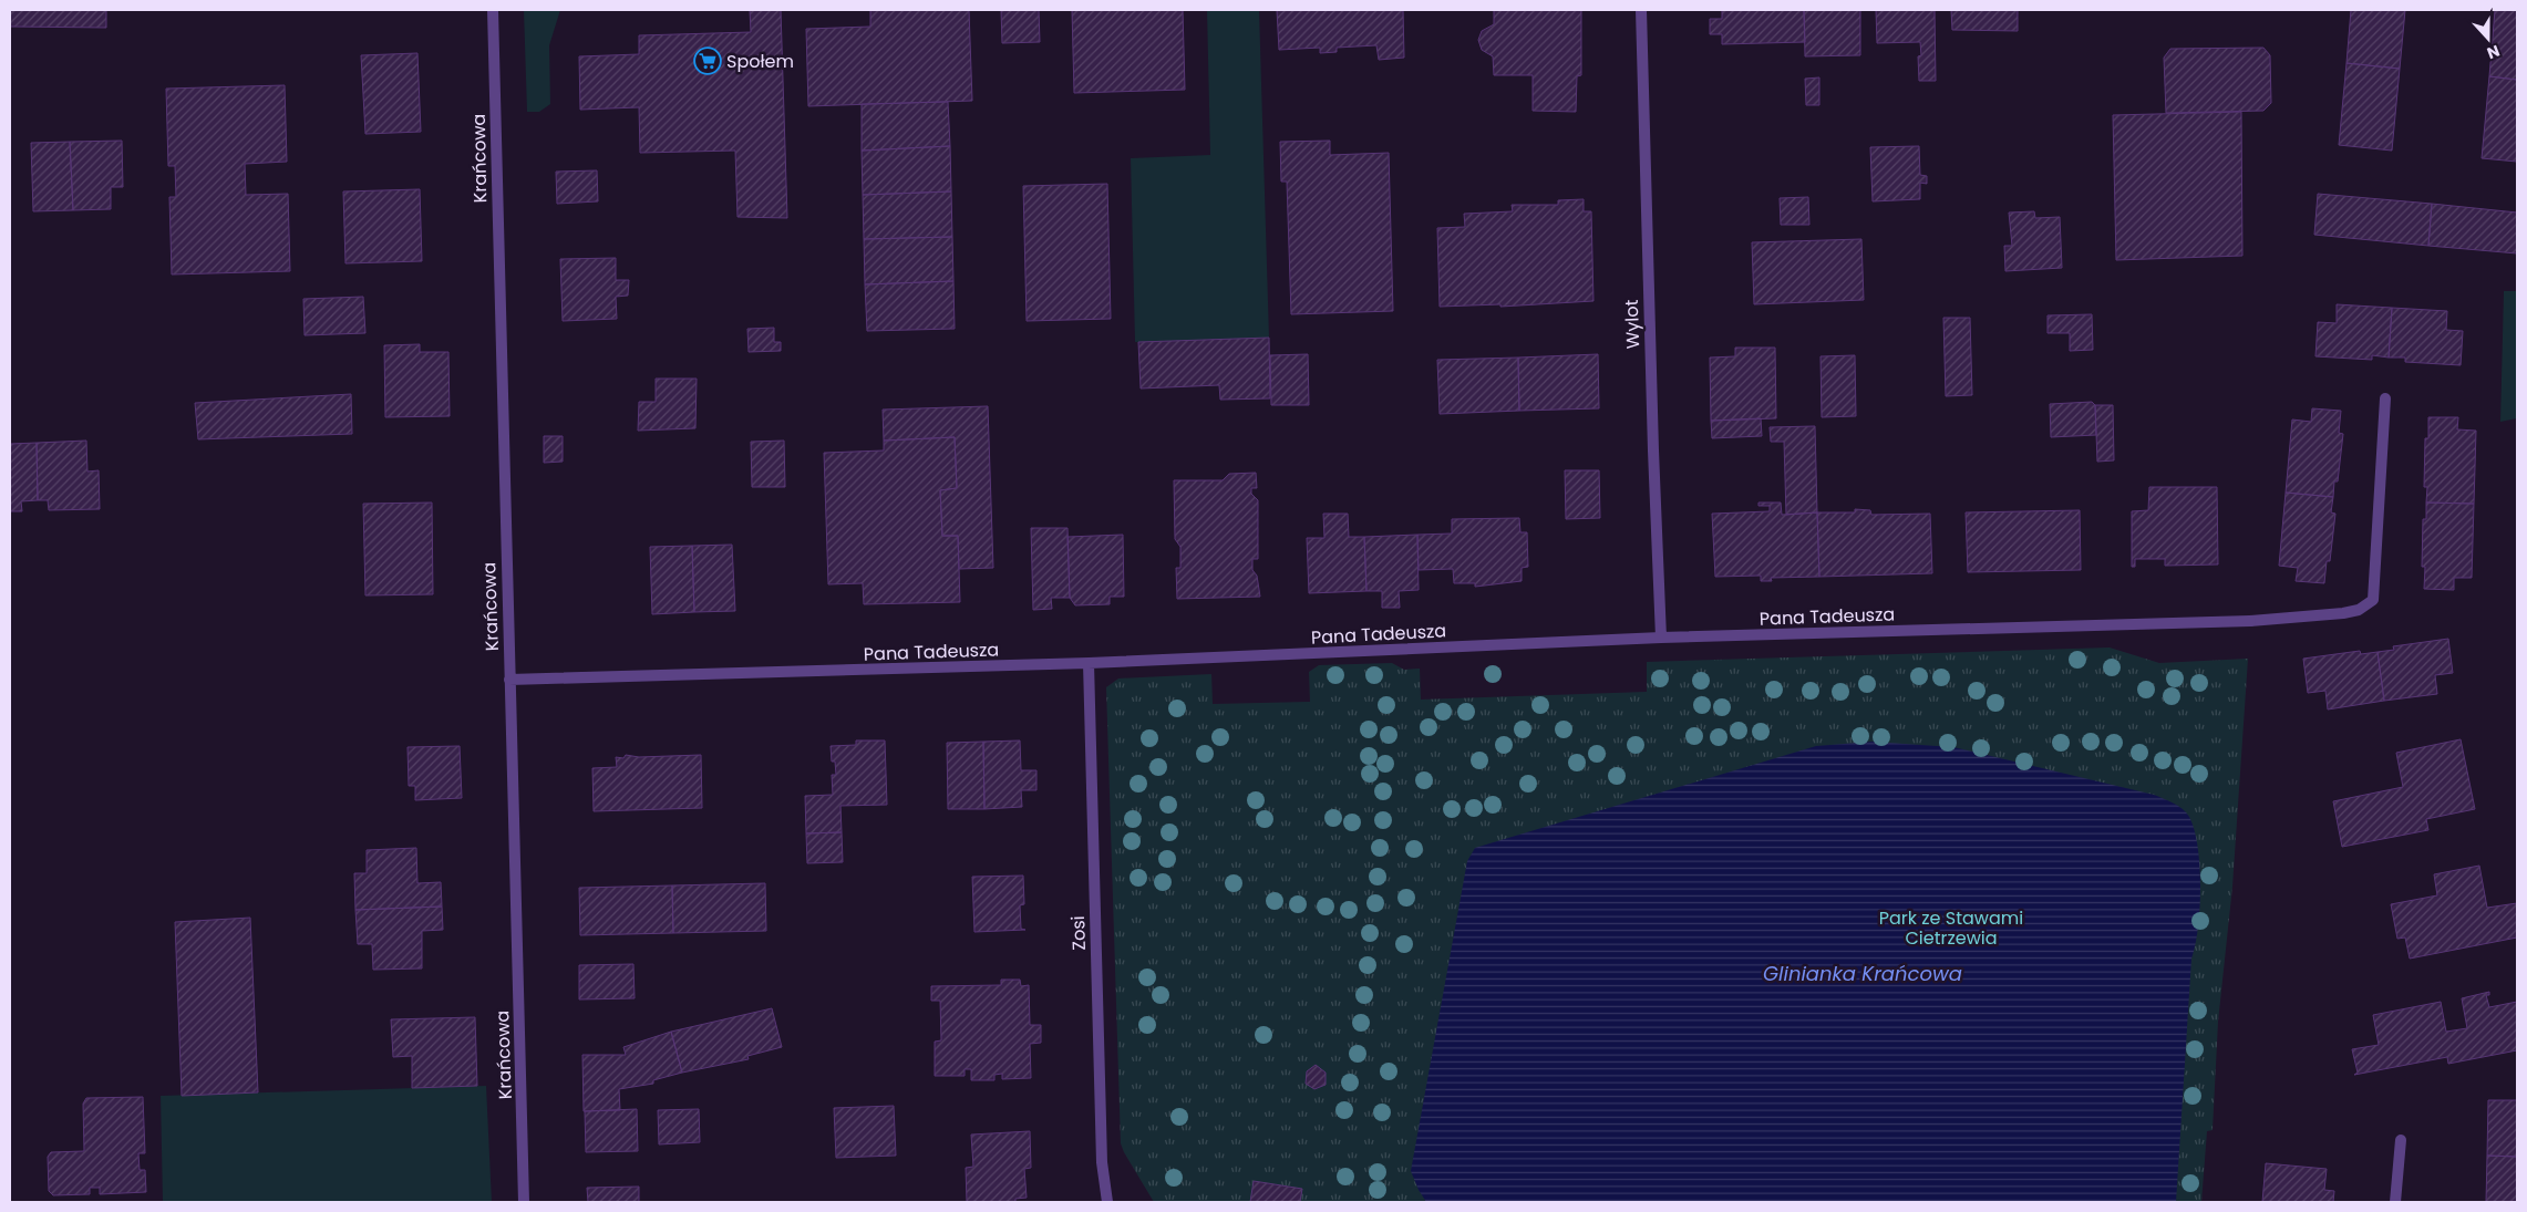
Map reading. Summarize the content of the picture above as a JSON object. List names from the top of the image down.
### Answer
{
  "streets": {
    "street": [
      "Krańcowa",
      "Wylot",
      "Pana Tadeusza",
      "Zosi"
    ]
  },
  "crossings": [
    ["Krańcowa", "Pana Tadeusza"],
    ["Wylot", "Pana Tadeusza"],
    ["Pana Tadeusza", "Zosi"]
  ],
  "water": ["Glinianka Krańcowa"],
  "parks": ["Park ze Stawami Cietrzewia"],
  "places": {
    "supermarket": ["Społem"]
  },
  "north": "bottom"
}
